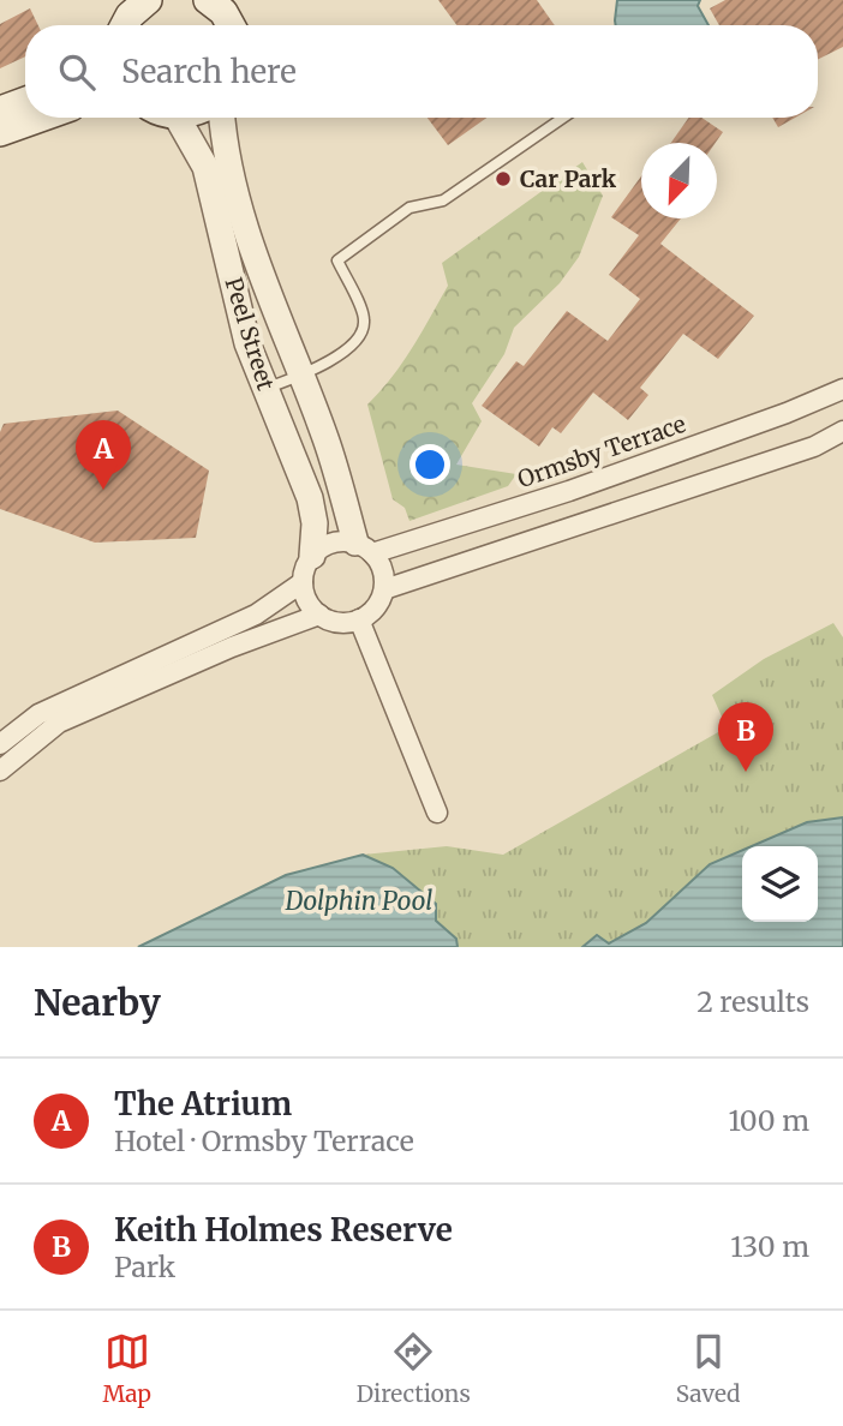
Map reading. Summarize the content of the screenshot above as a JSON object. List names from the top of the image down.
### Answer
{
  "streets": {
    "street": ["Peel Street", "Ormsby Terrace"]
  },
  "crossings": [
    ["Peel Street", "Ormsby Terrace"]
  ],
  "water": ["Dolphin Pool"],
  "places": ["Car Park"],
  "north": "bottom left",
  "page": {
    "search": "Search here",
    "pins": ["A", "B"],
    "heading": ["Nearby", "2 results"],
    "list": [
      {
        "mark": "A",
        "name": "The Atrium",
        "note": "Hotel · Ormsby Terrace",
        "value": "100 m"
      },
      {
        "mark": "B",
        "name": "Keith Holmes Reserve",
        "note": "Park",
        "value": "130 m"
      }
    ],
    "nav": ["Map", "Directions", "Saved"]
  }
}
